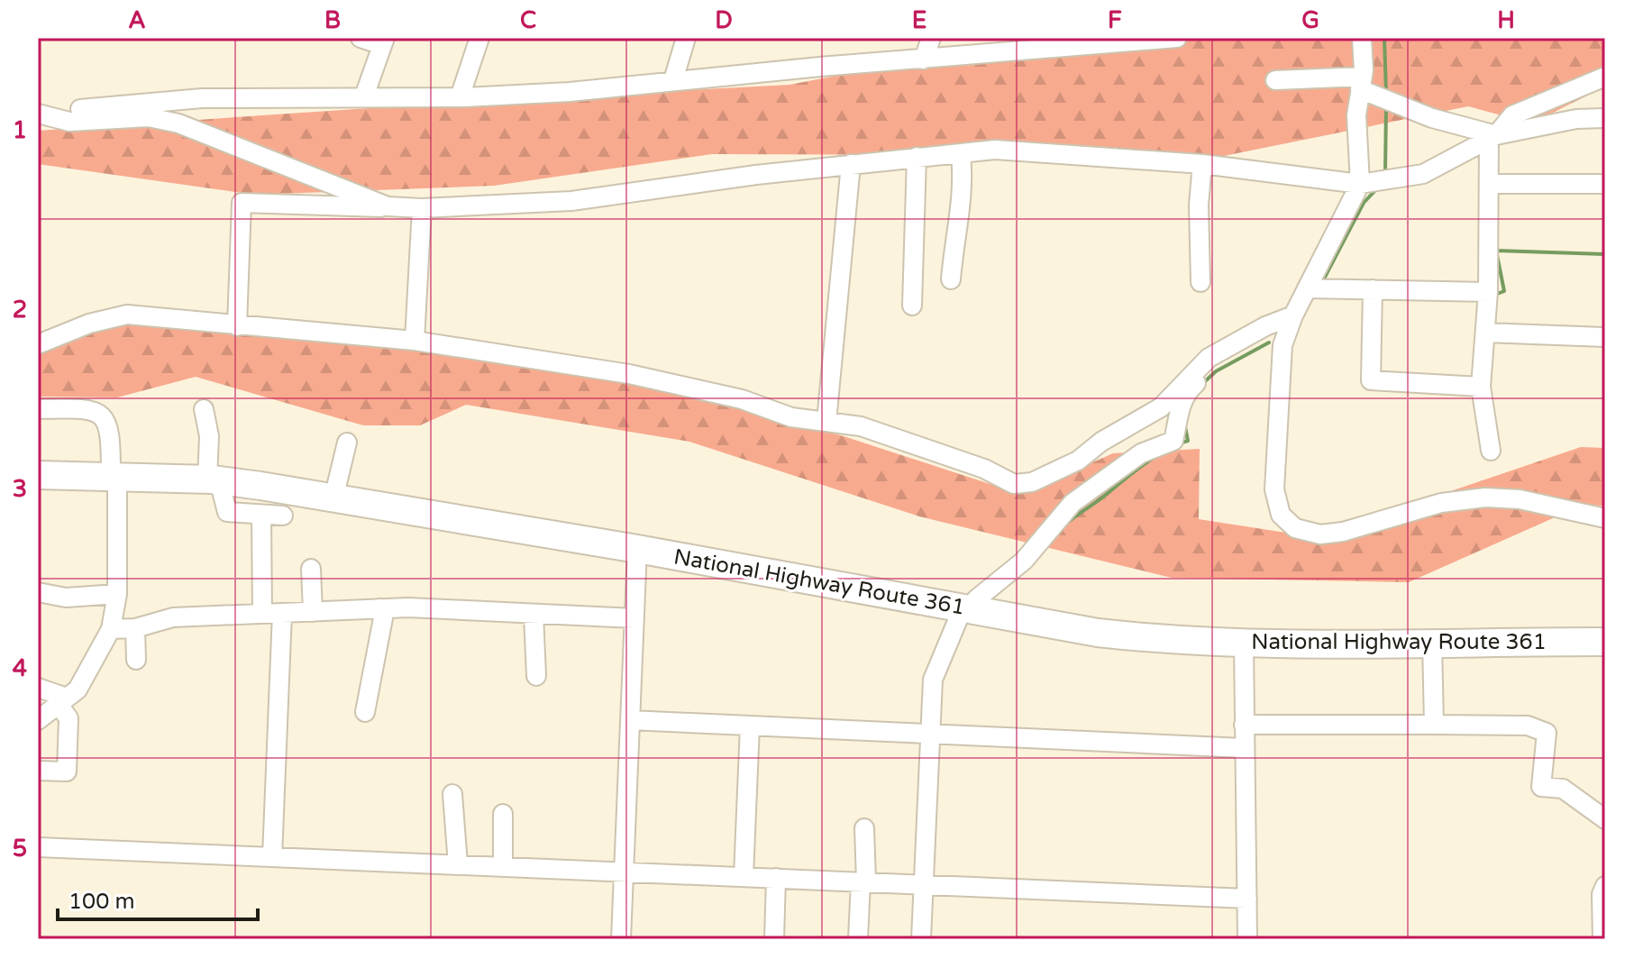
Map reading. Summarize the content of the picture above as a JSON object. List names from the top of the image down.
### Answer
{
  "streets": {
    "highway": ["National Highway Route 361"]
  },
  "scale_bar": "100 m",
  "grid": {
    "columns": [
      "A",
      "B",
      "C",
      "D",
      "E",
      "F",
      "G",
      "H"
    ],
    "rows": [
      "1",
      "2",
      "3",
      "4",
      "5"
    ]
  }
}
